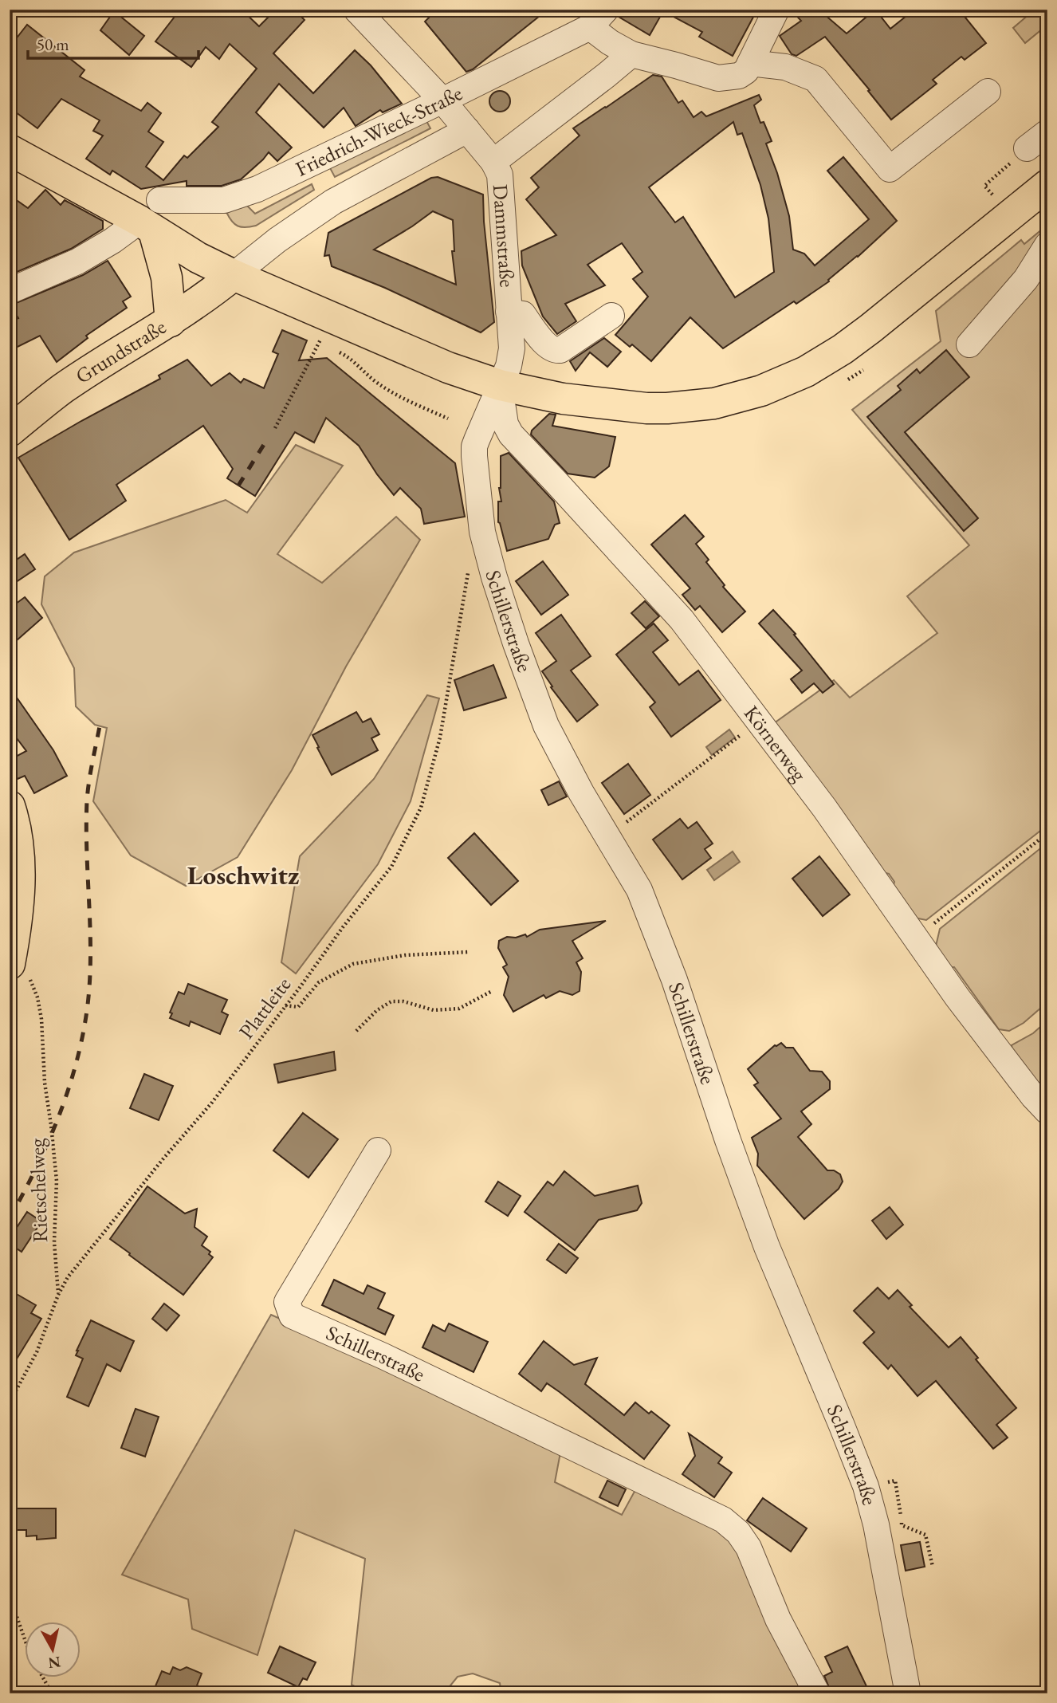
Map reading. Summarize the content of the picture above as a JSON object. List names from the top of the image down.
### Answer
{
  "streets": {
    "main road": ["Grundstraße"],
    "street": [
      "Friedrich-Wieck-Straße",
      "Dammstraße",
      "Schillerstraße",
      "Körnerweg"
    ],
    "path": ["Plattleite", "Rietschelweg"]
  },
  "crossings": [
    ["Friedrich-Wieck-Straße", "Grundstraße"],
    ["Dammstraße", "Schillerstraße"],
    ["Dammstraße", "Körnerweg"],
    ["Schillerstraße", "Körnerweg"],
    ["Plattleite", "Rietschelweg"]
  ],
  "districts": ["Loschwitz"],
  "scale_bar": "50 m",
  "north": "bottom"
}
